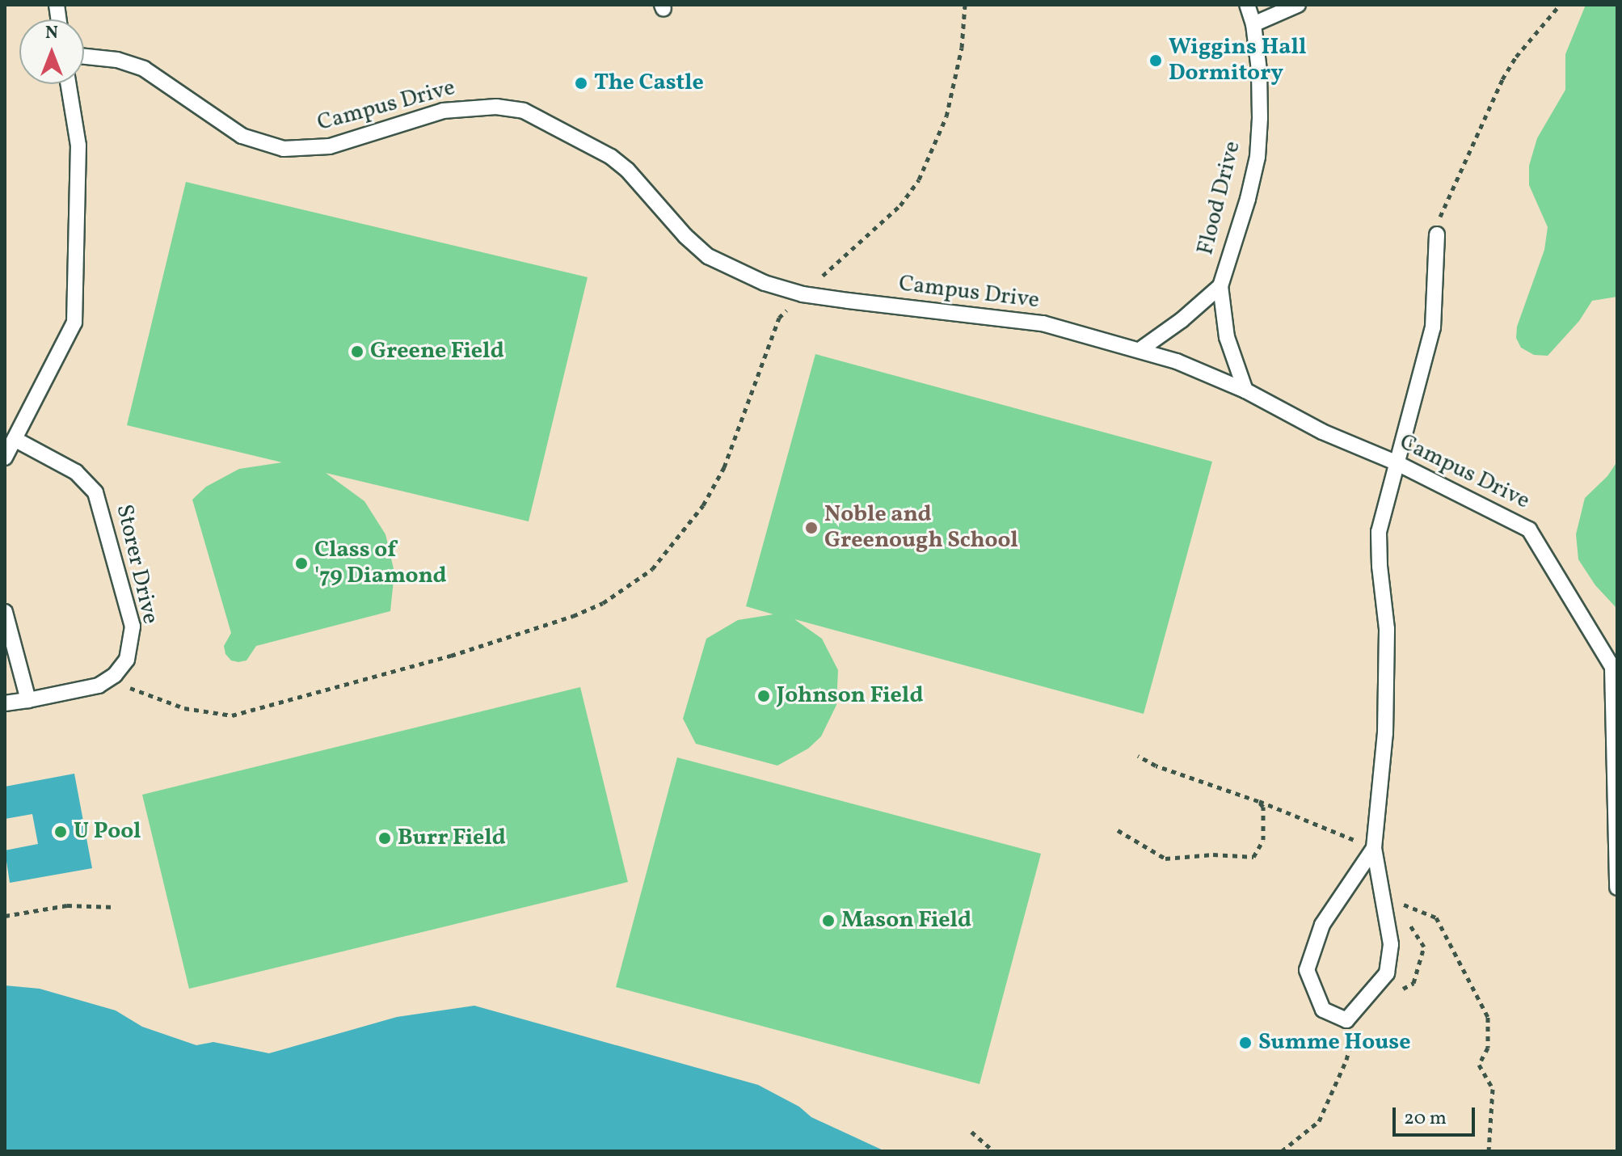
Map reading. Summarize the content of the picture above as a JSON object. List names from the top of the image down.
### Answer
{
  "streets": {
    "lane": ["Campus Drive", "Flood Drive", "Storer Drive"]
  },
  "crossings": [
    ["Campus Drive", "Flood Drive"]
  ],
  "places": [
    "Wiggins Hall Dormitory",
    "The Castle",
    "Greene Field",
    "Noble and Greenough School",
    "Class of '79 Diamond",
    "Johnson Field",
    "U Pool",
    "Burr Field",
    "Mason Field",
    "Summe House"
  ],
  "scale_bar": "20 m",
  "north": "top"
}
